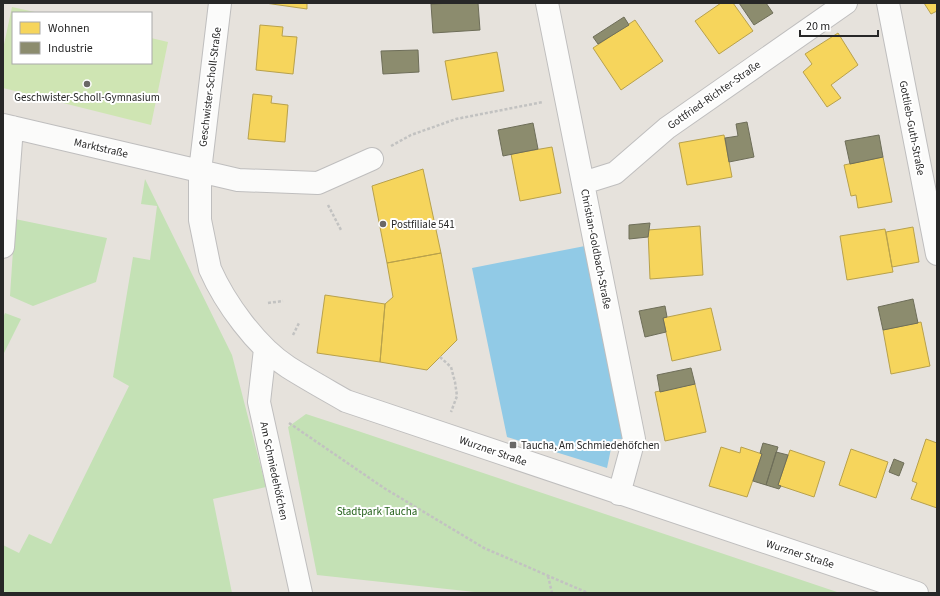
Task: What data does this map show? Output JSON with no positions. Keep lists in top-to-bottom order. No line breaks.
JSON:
{"streets":{"street":["Geschwister-Scholl-Straße","Gottfried-Richter-Straße","Gottlieb-Guth-Straße","Marktstraße","Christian-Goldbach-Straße","Wurzner Straße","Am Schmiedehöfchen"]},"crossings":[["Geschwister-Scholl-Straße","Marktstraße"],["Geschwister-Scholl-Straße","Wurzner Straße"],["Gottfried-Richter-Straße","Christian-Goldbach-Straße"],["Marktstraße","Wurzner Straße"],["Christian-Goldbach-Straße","Wurzner Straße"],["Wurzner Straße","Am Schmiedehöfchen"]],"parks":["Stadtpark Taucha"],"places":{"other":["Geschwister-Scholl-Gymnasium","Postfiliale 541"],"transit":["Taucha, Am Schmiedehöfchen"]},"legend":["Wohnen","Industrie"],"scale_bar":"20 m"}
